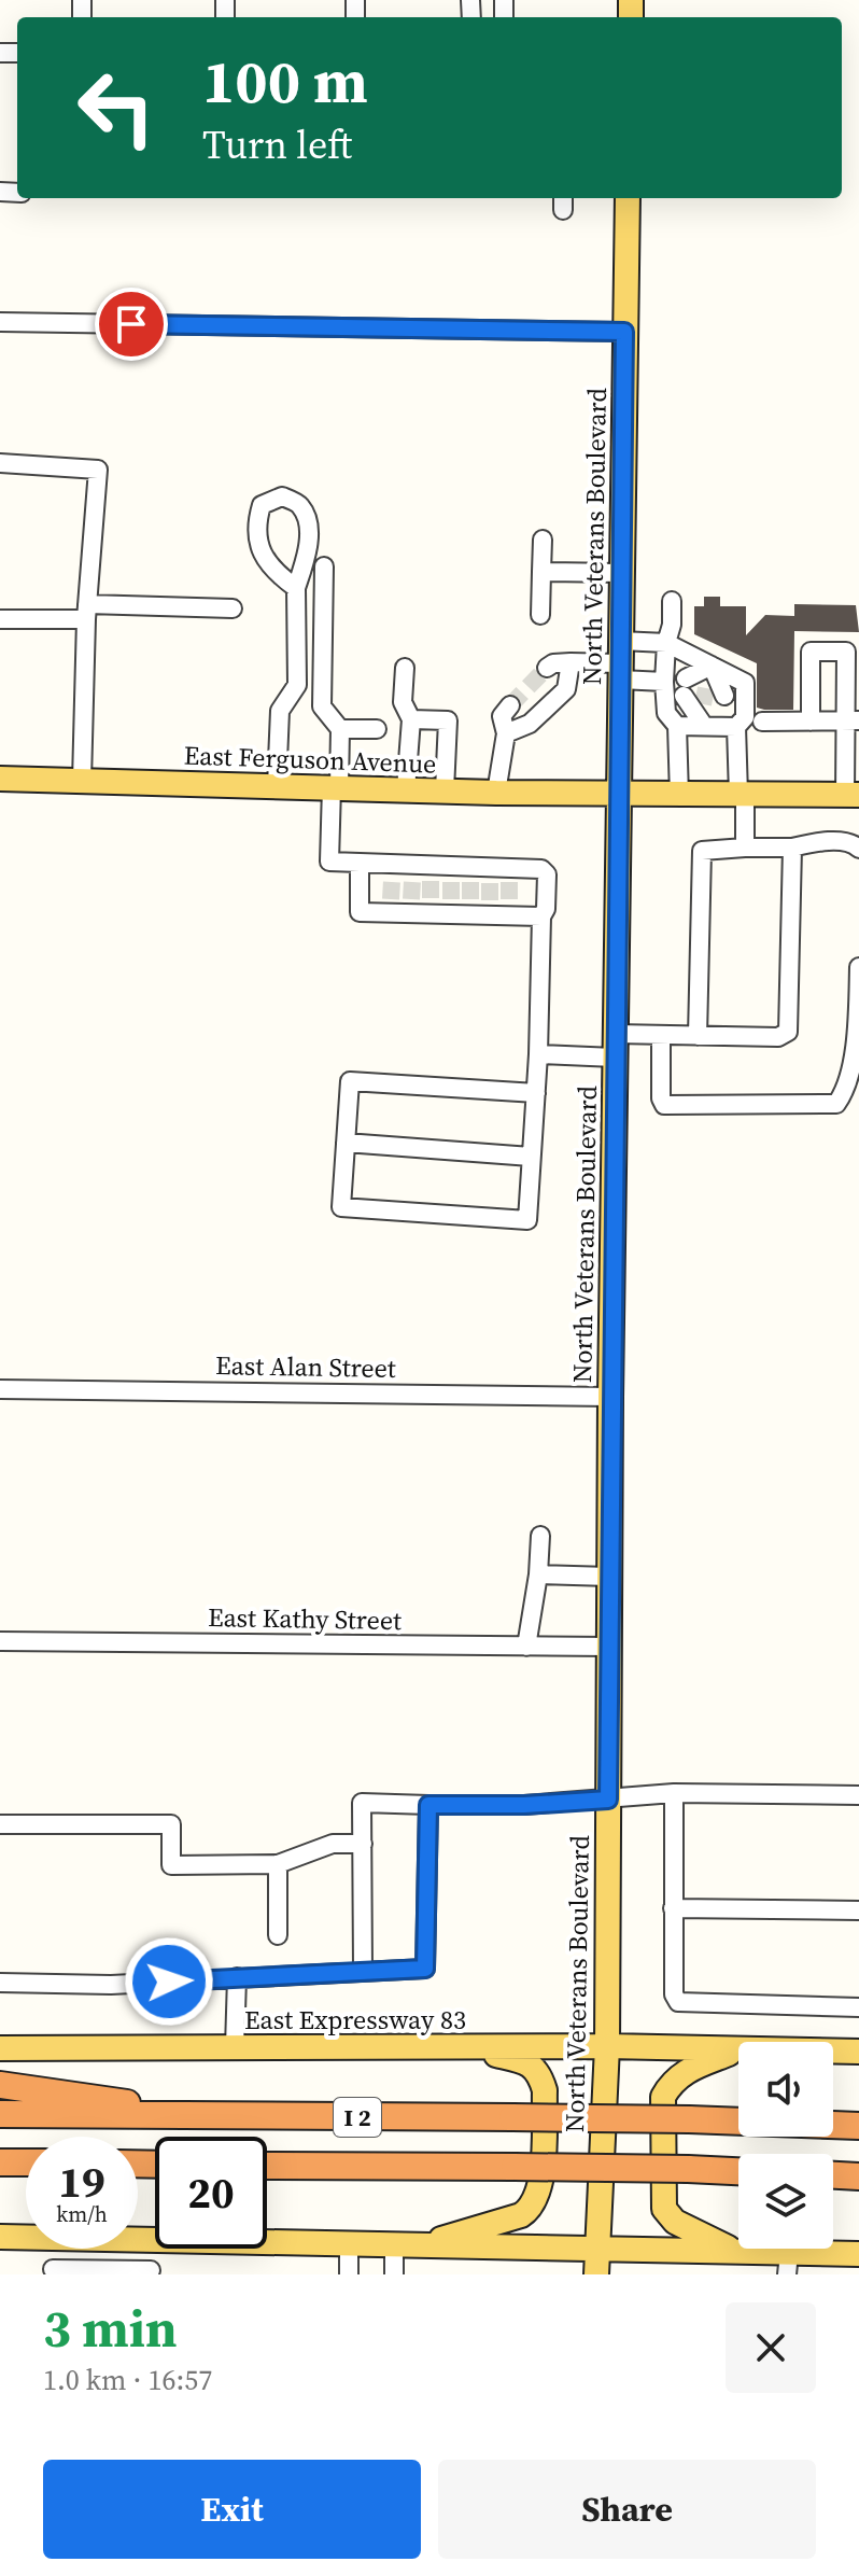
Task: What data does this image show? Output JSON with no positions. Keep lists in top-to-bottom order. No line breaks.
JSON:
{"streets":{"highway":["I 2"],"main road":["North Veterans Boulevard","East Ferguson Avenue","East Expressway 83"],"street":["East Alan Street","East Kathy Street"]},"crossings":[["North Veterans Boulevard","East Ferguson Avenue"],["North Veterans Boulevard","East Alan Street"],["North Veterans Boulevard","East Kathy Street"],["North Veterans Boulevard","East Expressway 83"]],"page":{"turn":["100 m","Turn left"],"speed":"19 km/h","limit":"20","heading":["3 min","1.0 km · 16:57"],"buttons":["Exit","Share"]}}
